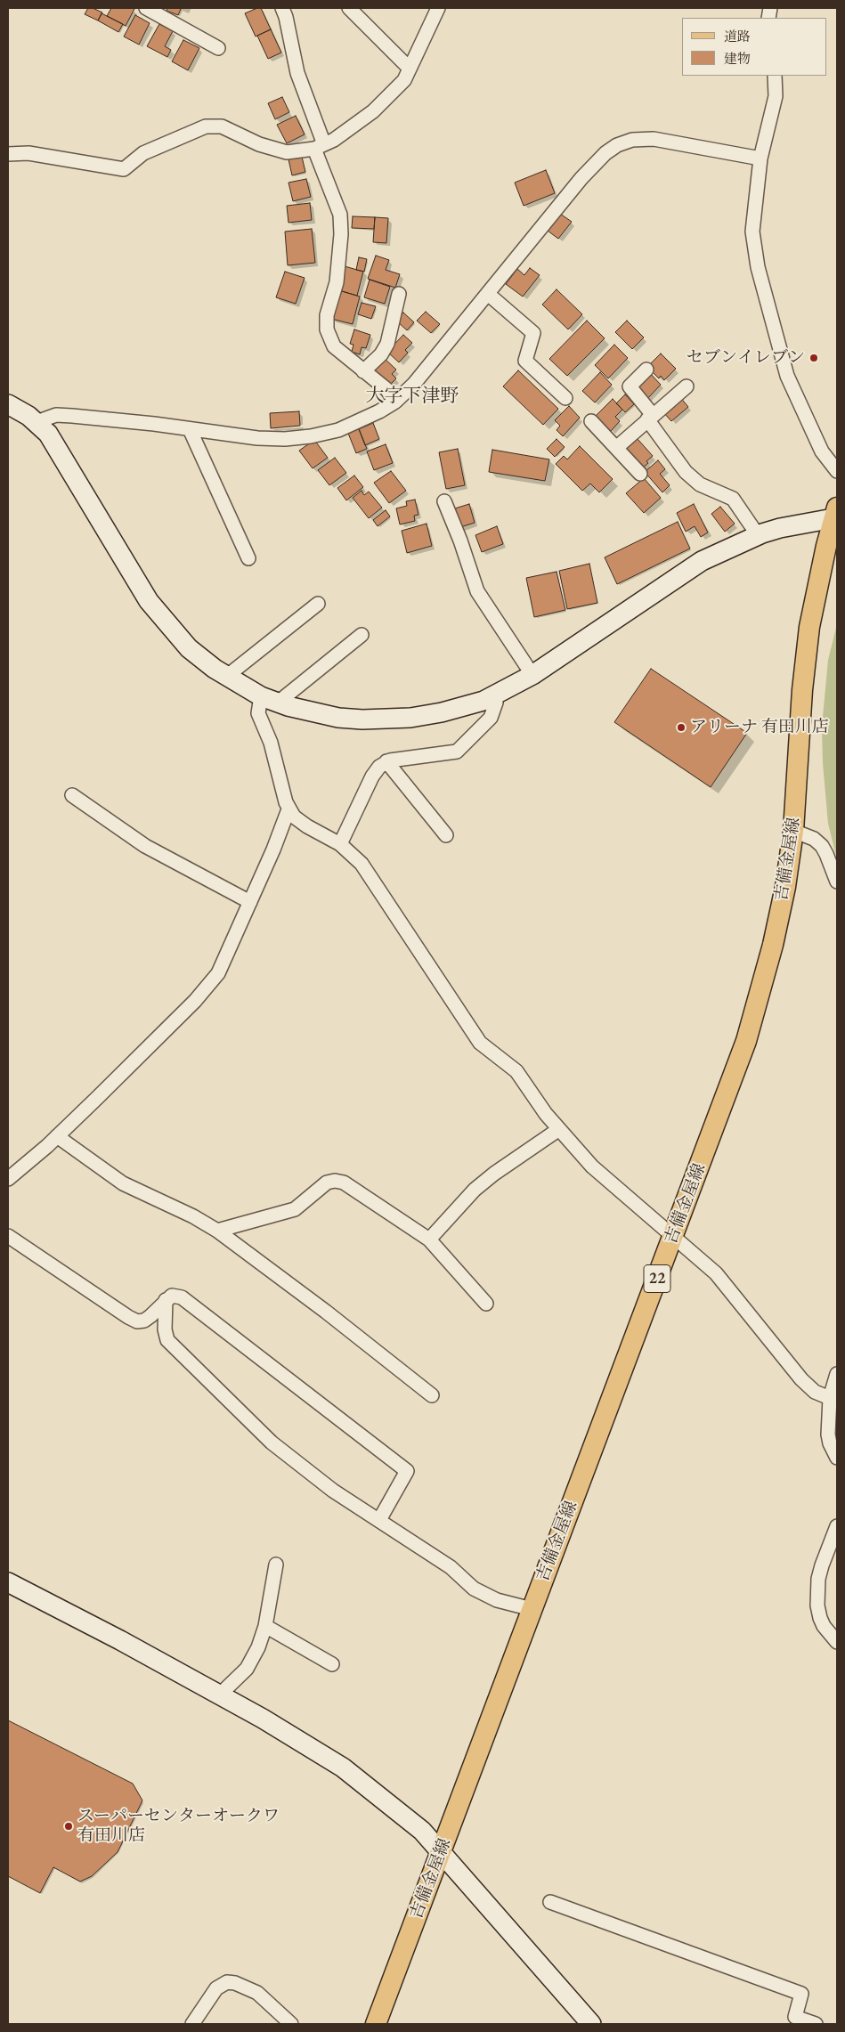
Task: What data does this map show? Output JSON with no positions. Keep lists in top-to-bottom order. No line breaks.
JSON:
{"streets":{"main road":["吉備金屋線","22"]},"districts":["大字下津野"],"places":["セブンイレブン","アリーナ 有田川店","スーパーセンターオークワ 有田川店"],"legend":["道路","建物"]}
